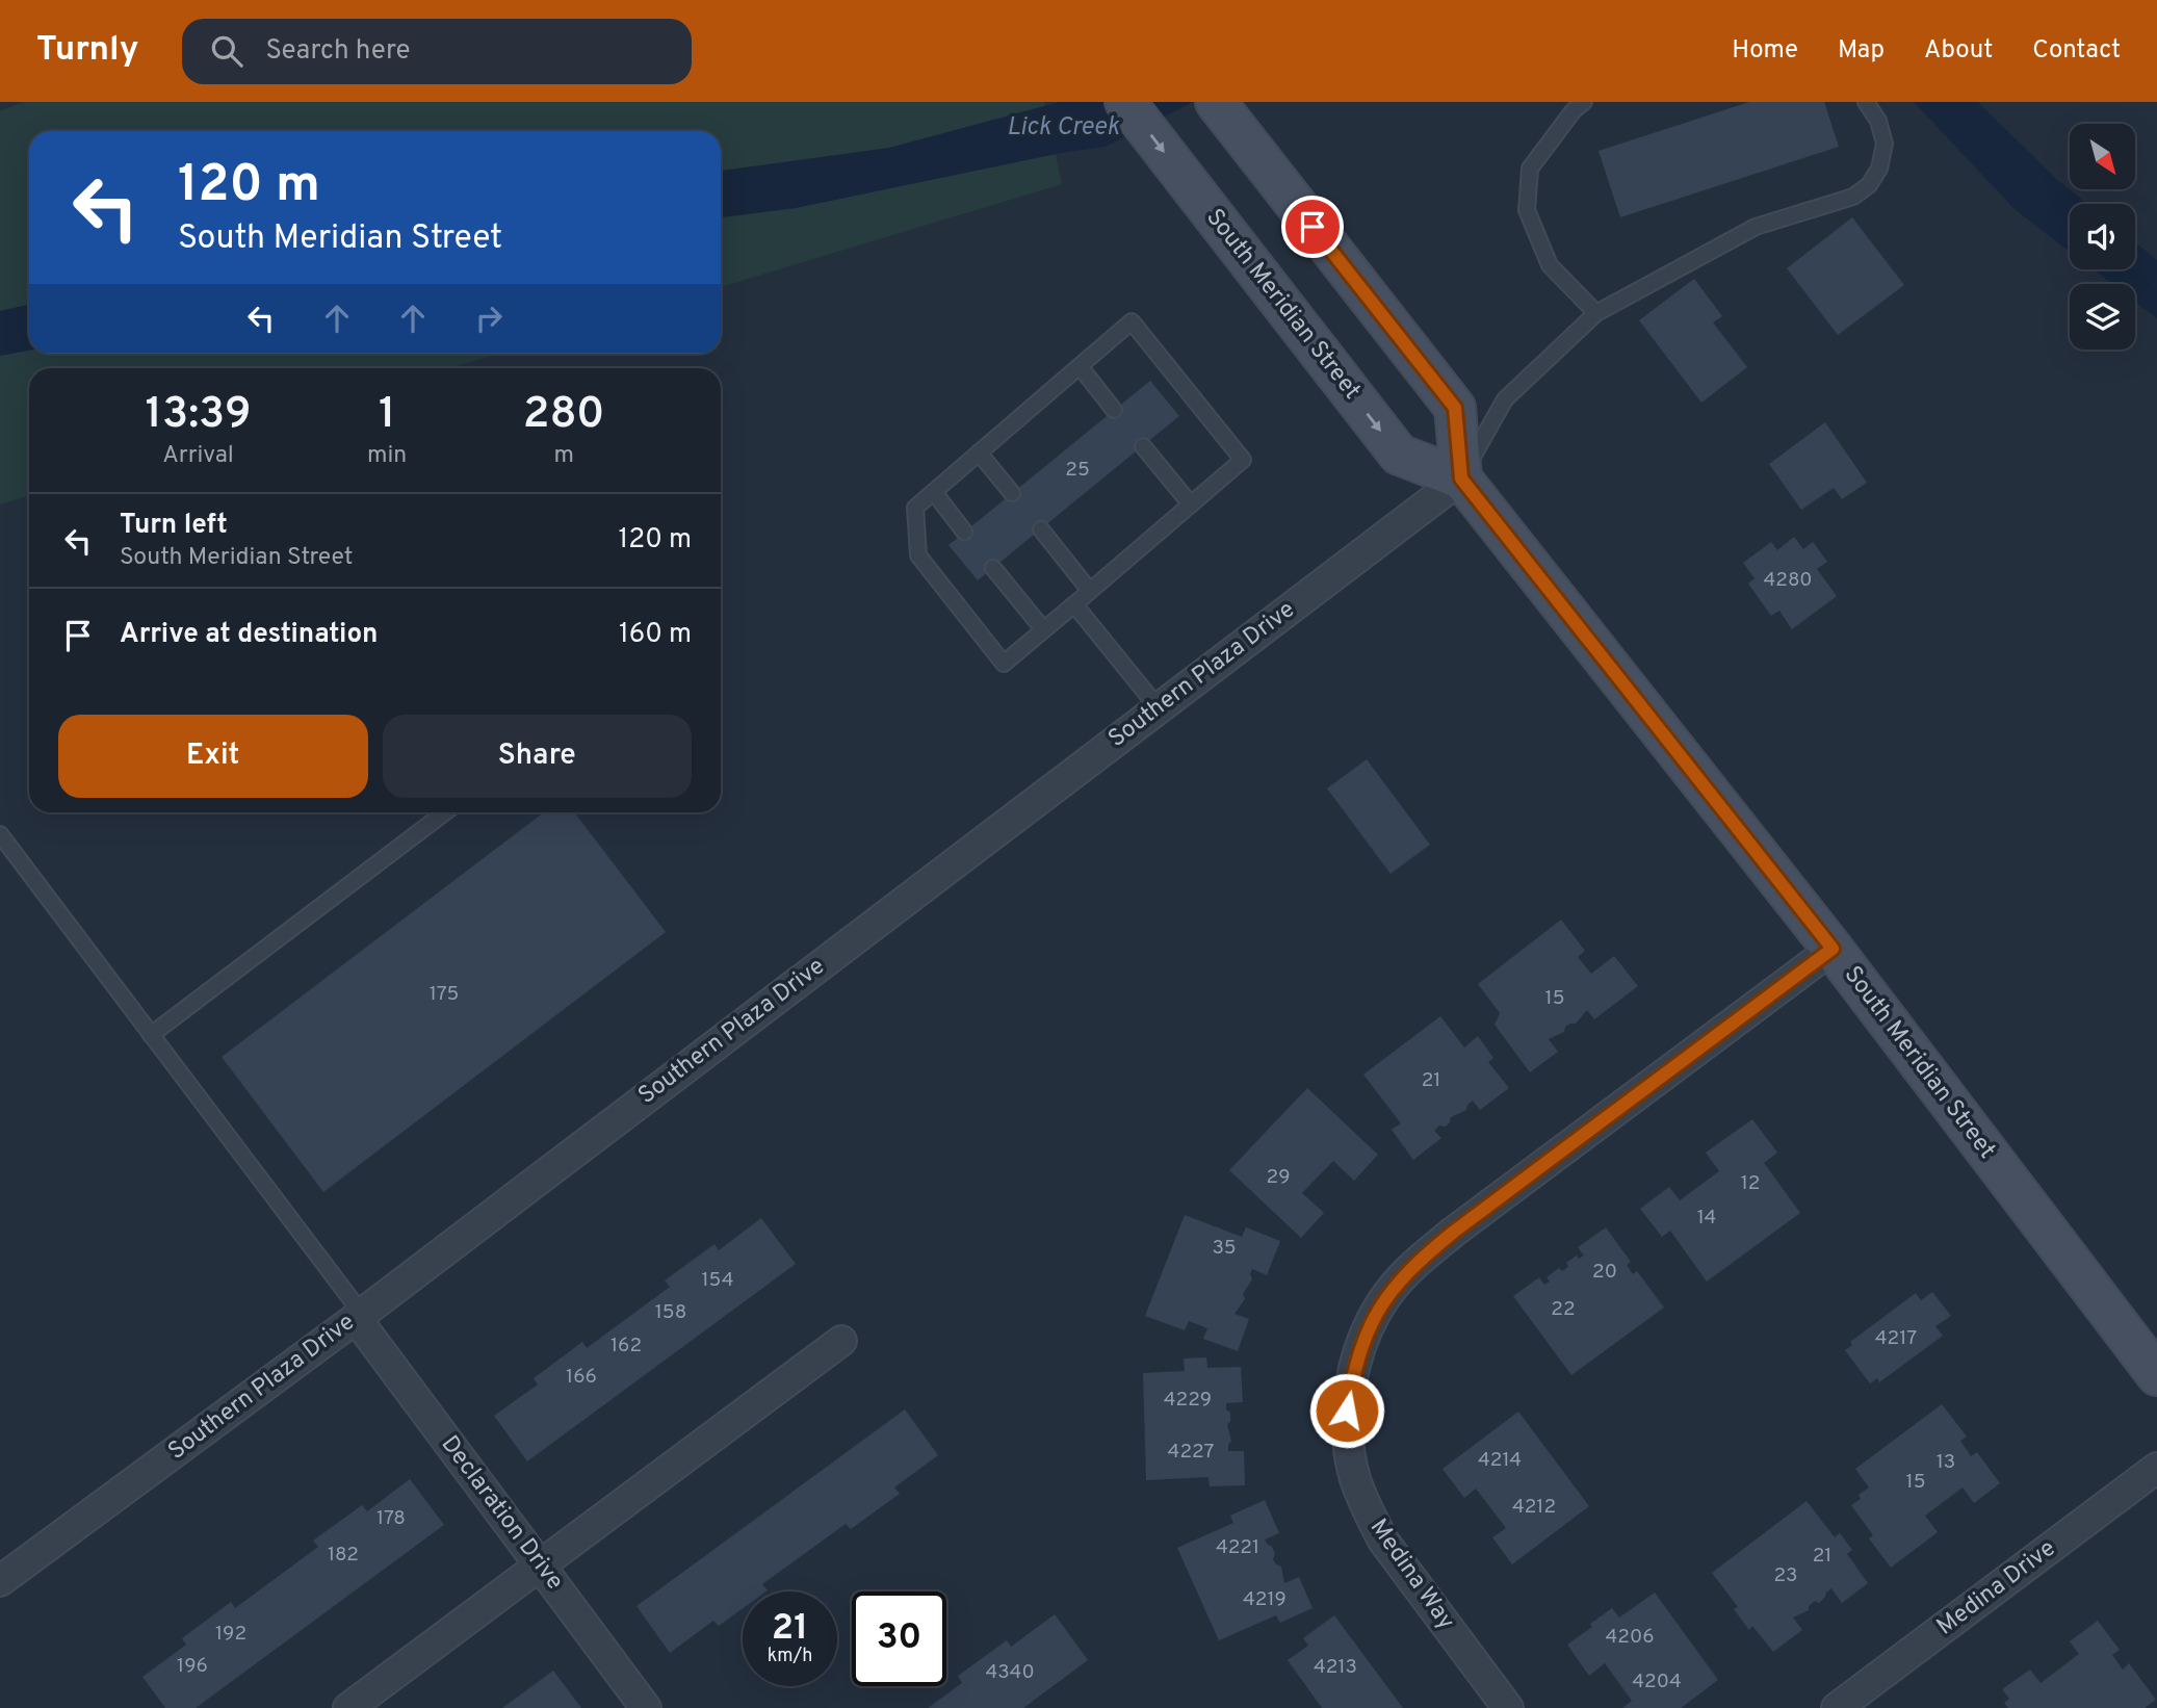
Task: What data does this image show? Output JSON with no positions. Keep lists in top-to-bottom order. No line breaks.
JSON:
{"streets":{"main road":["South Meridian Street"],"street":["Southern Plaza Drive","Declaration Drive","Medina Way","Medina Drive"]},"crossings":[["South Meridian Street","Southern Plaza Drive"],["South Meridian Street","Medina Way"],["Southern Plaza Drive","Declaration Drive"]],"water":["Lick Creek"],"house_numbers":["25","4280","175","15","21","29","12","14","35","20","154","22","158","4217","162","166","4229","4227","4214","13","15","4212","178","4221","182","21","23","4219","192","4206","196","4213","4340","4204"],"north":"bottom right","page":{"header":"Turnly","search":"Search here","nav":["Home","Map","About","Contact"],"turn":["120 m","South Meridian Street"],"eta":["13:39","Arrival","1","min","280","m"],"list":[{"name":"Turn left","note":"South Meridian Street","value":"120 m"},{"name":"Arrive at destination","value":"160 m"}],"buttons":["Exit","Share"],"speed":"21 km/h","limit":"30"}}
